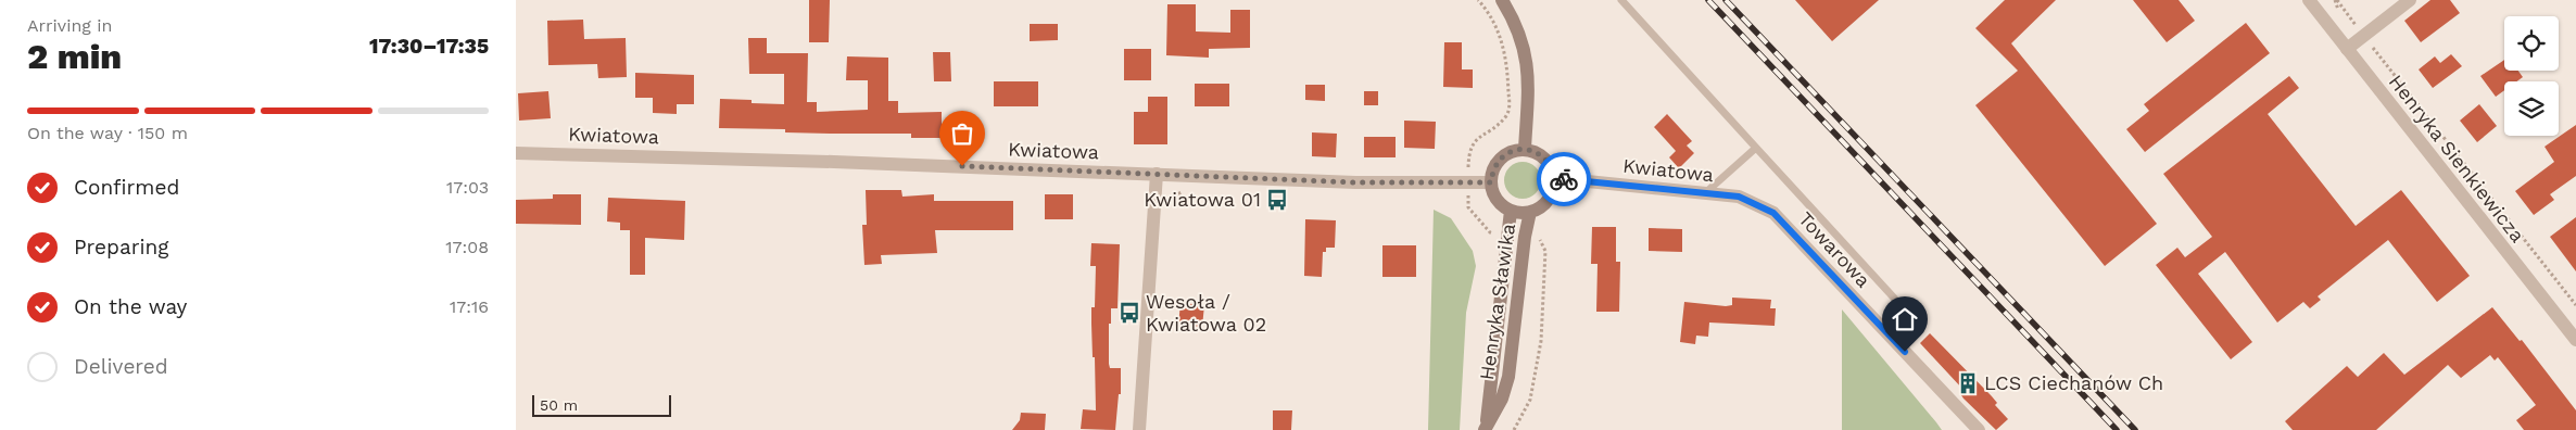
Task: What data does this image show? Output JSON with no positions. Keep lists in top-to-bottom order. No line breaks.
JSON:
{"streets":{"main road":["Henryka Sławika"],"street":["Kwiatowa","Henryka Sienkiewicza","Towarowa"]},"crossings":[["Kwiatowa","Towarowa"],["Kwiatowa","Henryka Sławika"]],"places":{"bus stop":["Kwiatowa 01","Wesoła / Kwiatowa 02"],"building":["LCS Ciechanów Ch"]},"scale_bar":"50 m","page":{"heading":["2 min","Arriving in","17:30–17:35"],"bar":"On the way · 150 m","list":[["Confirmed","17:03"],["Preparing","17:08"],["On the way","17:16"],"Delivered"],"scale":"50 m"}}
